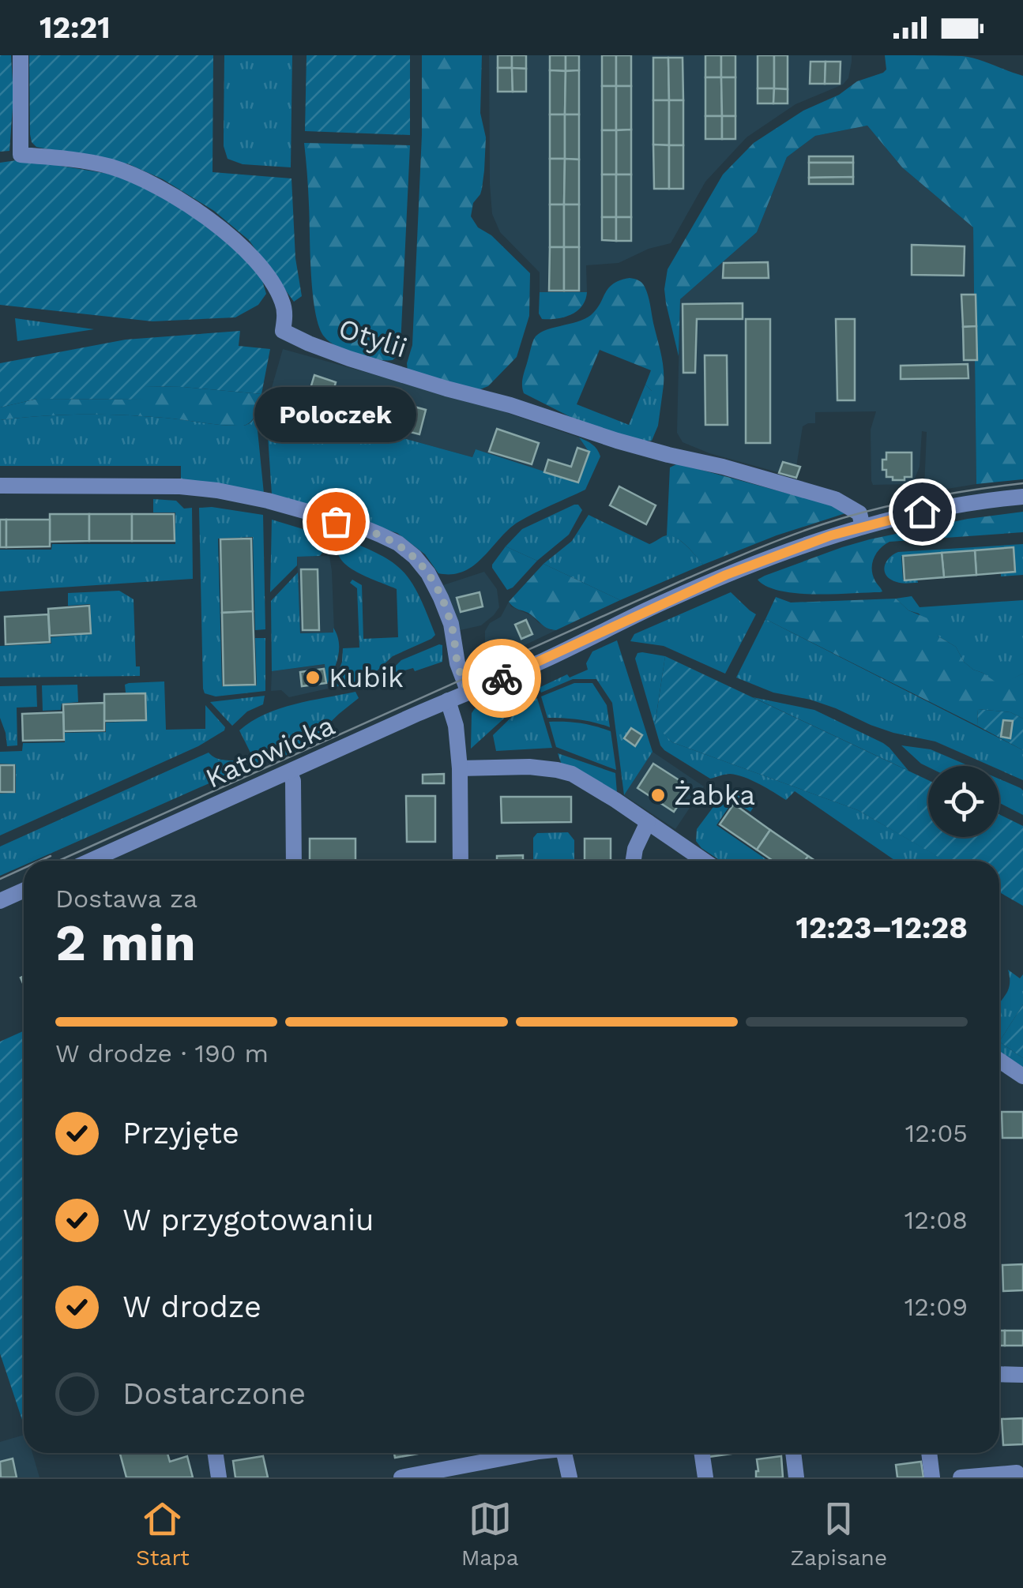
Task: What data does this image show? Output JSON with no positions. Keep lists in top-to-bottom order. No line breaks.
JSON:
{"streets":{"street":["Otylii","Katowicka"]},"crossings":[["Otylii","Katowicka"]],"places":["Poloczek","Kubik","Żabka"],"page":{"status":"12:21","bubble":"Poloczek","heading":["2 min","Dostawa za","12:23–12:28"],"bar":"W drodze · 190 m","list":[["Przyjęte","12:05"],["W przygotowaniu","12:08"],["W drodze","12:09"],"Dostarczone"],"tabs":["Start","Mapa","Zapisane"]}}
